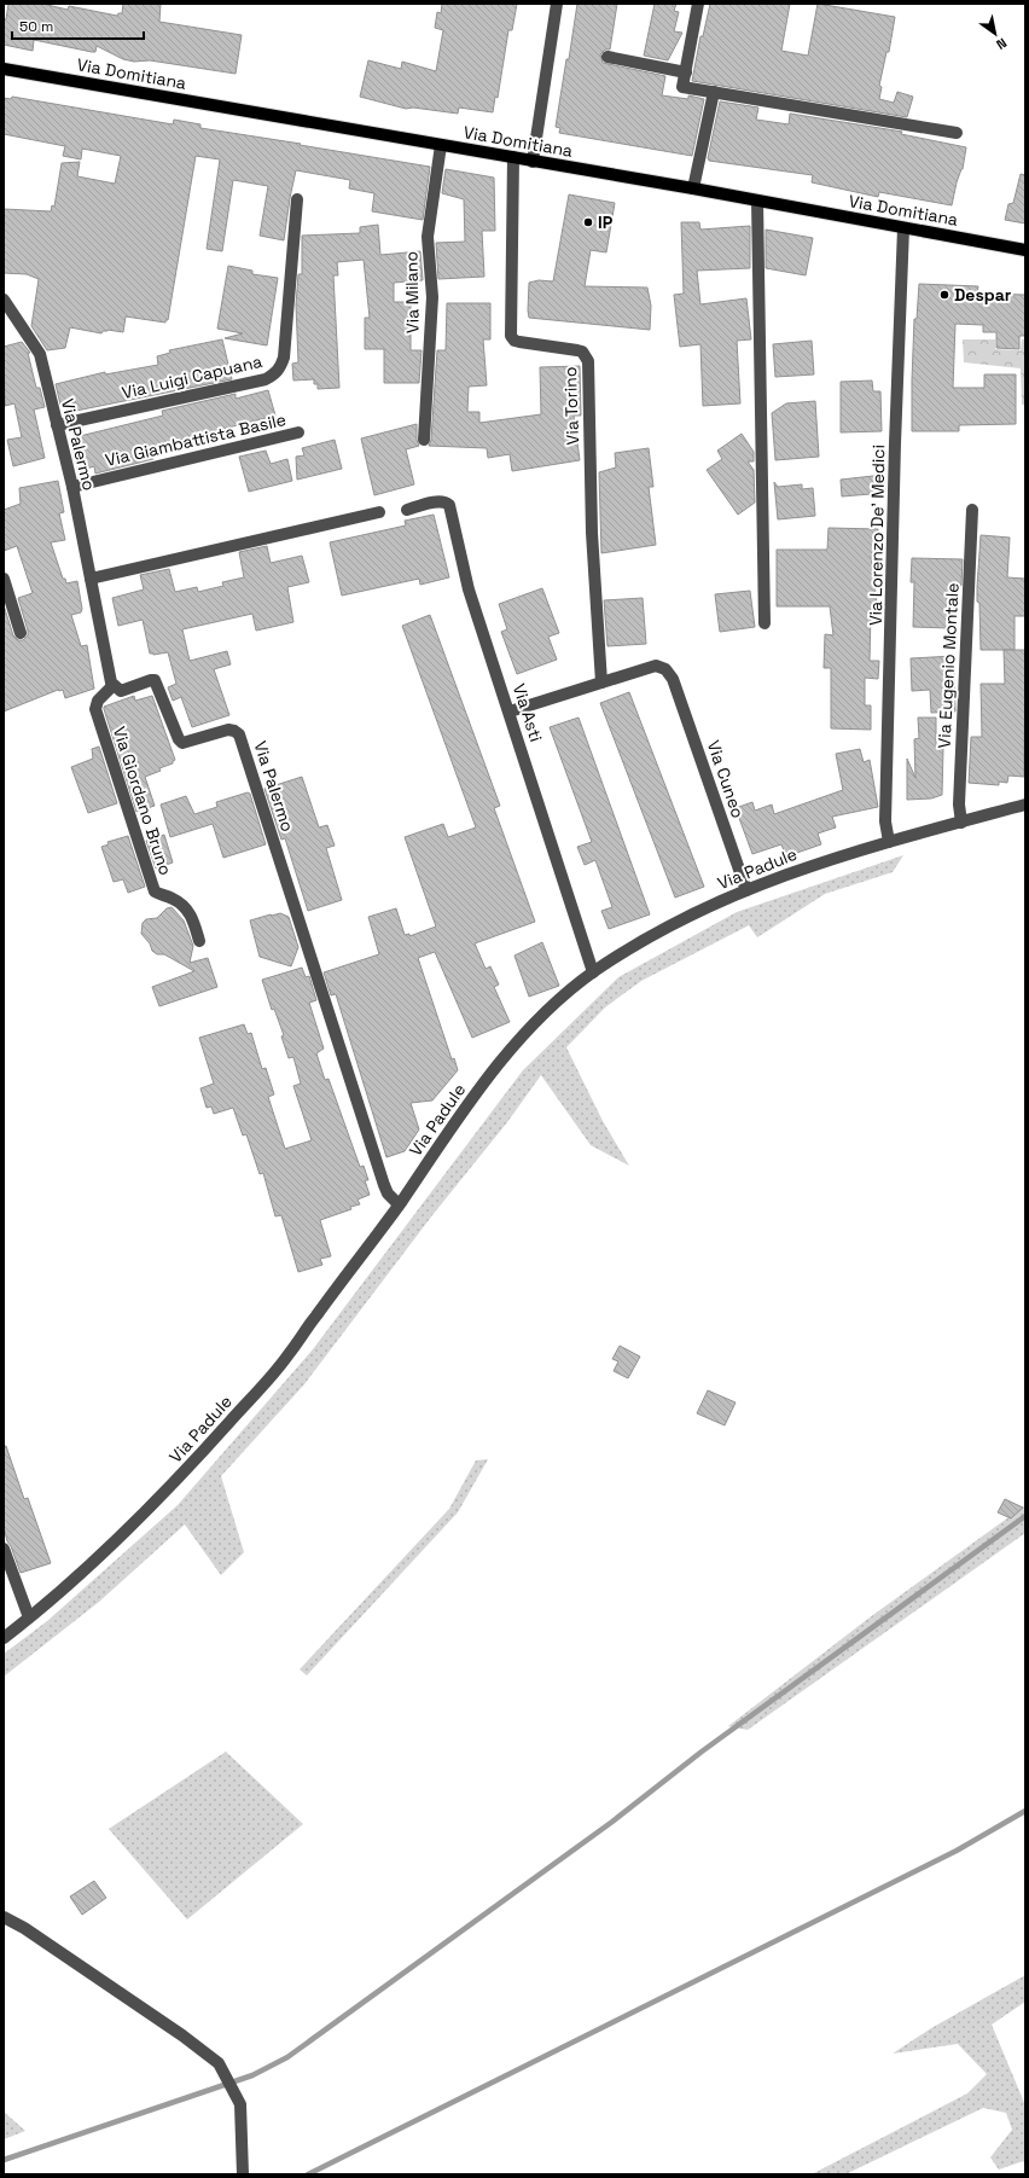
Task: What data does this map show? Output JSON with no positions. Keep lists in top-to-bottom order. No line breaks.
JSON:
{"streets":{"main road":["Via Domitiana"],"street":["Via Milano","Via Luigi Capuana","Via Torino","Via Giambattista Basile","Via Palermo","Via Lorenzo De' Medici","Via Eugenio Montale","Via Asti","Via Cuneo","Via Giordano Bruno","Via Padule"]},"crossings":[["Via Domitiana","Via Milano"],["Via Domitiana","Via Torino"],["Via Domitiana","Via Lorenzo De' Medici"],["Via Luigi Capuana","Via Palermo"],["Via Torino","Via Cuneo"],["Via Giambattista Basile","Via Palermo"],["Via Palermo","Via Giordano Bruno"],["Via Palermo","Via Padule"],["Via Lorenzo De' Medici","Via Padule"],["Via Eugenio Montale","Via Padule"],["Via Asti","Via Padule"],["Via Cuneo","Via Padule"]],"places":["IP","Despar"],"scale_bar":"50 m","north":"bottom right"}
